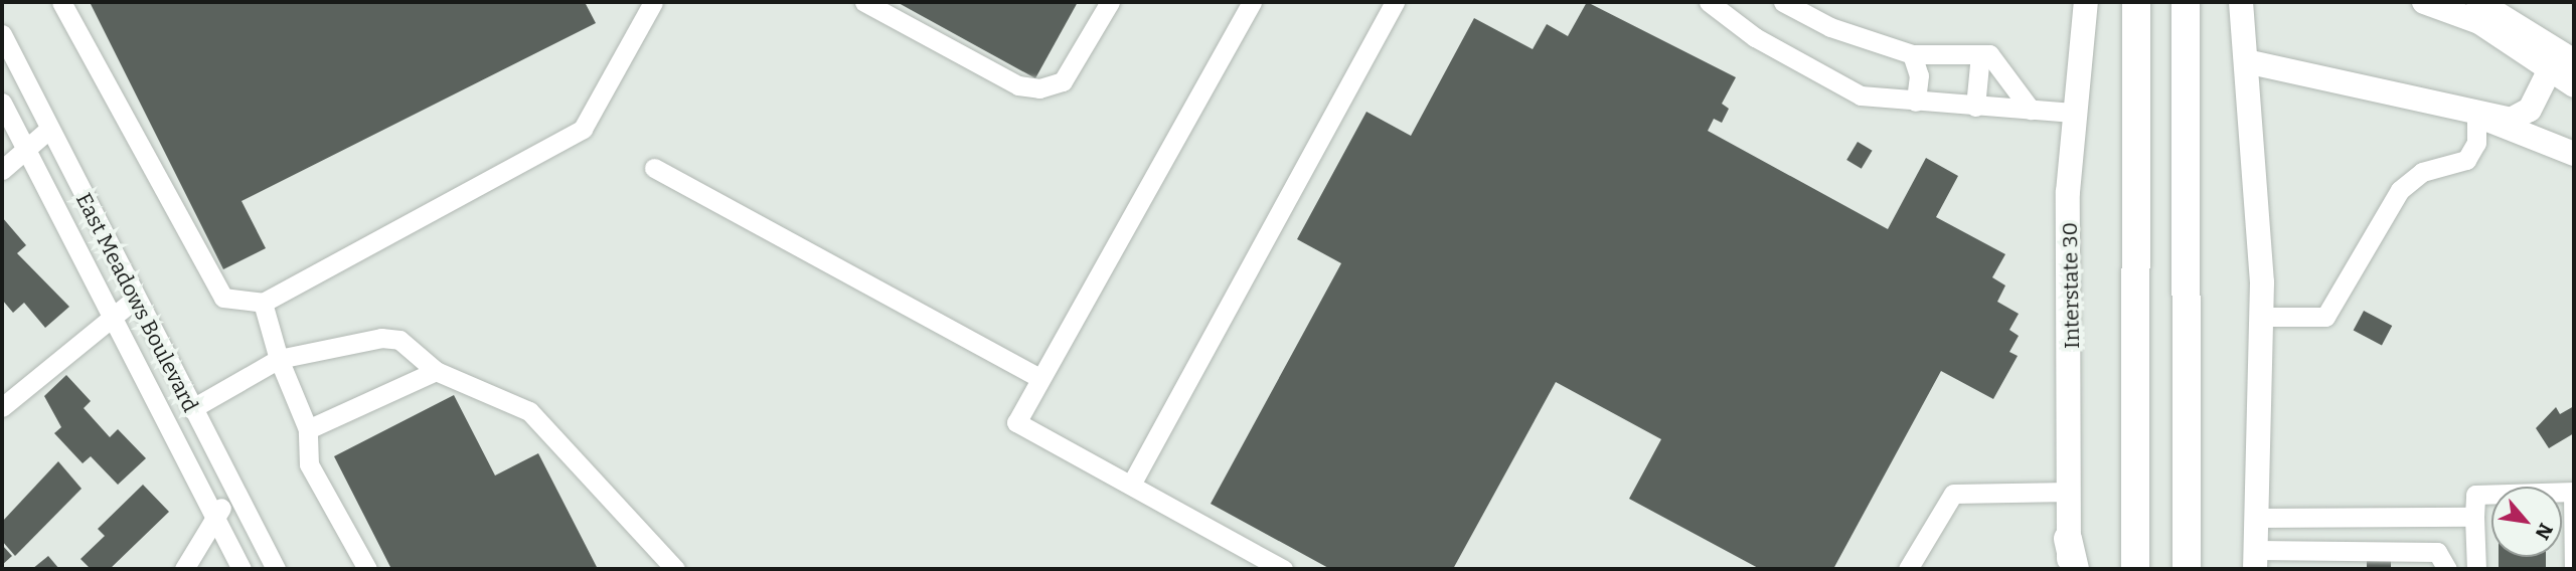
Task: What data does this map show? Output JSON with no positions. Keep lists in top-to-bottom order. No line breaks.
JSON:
{"streets":{"main road":["Interstate 30"],"street":["East Meadows Boulevard"]},"north":"bottom right"}
